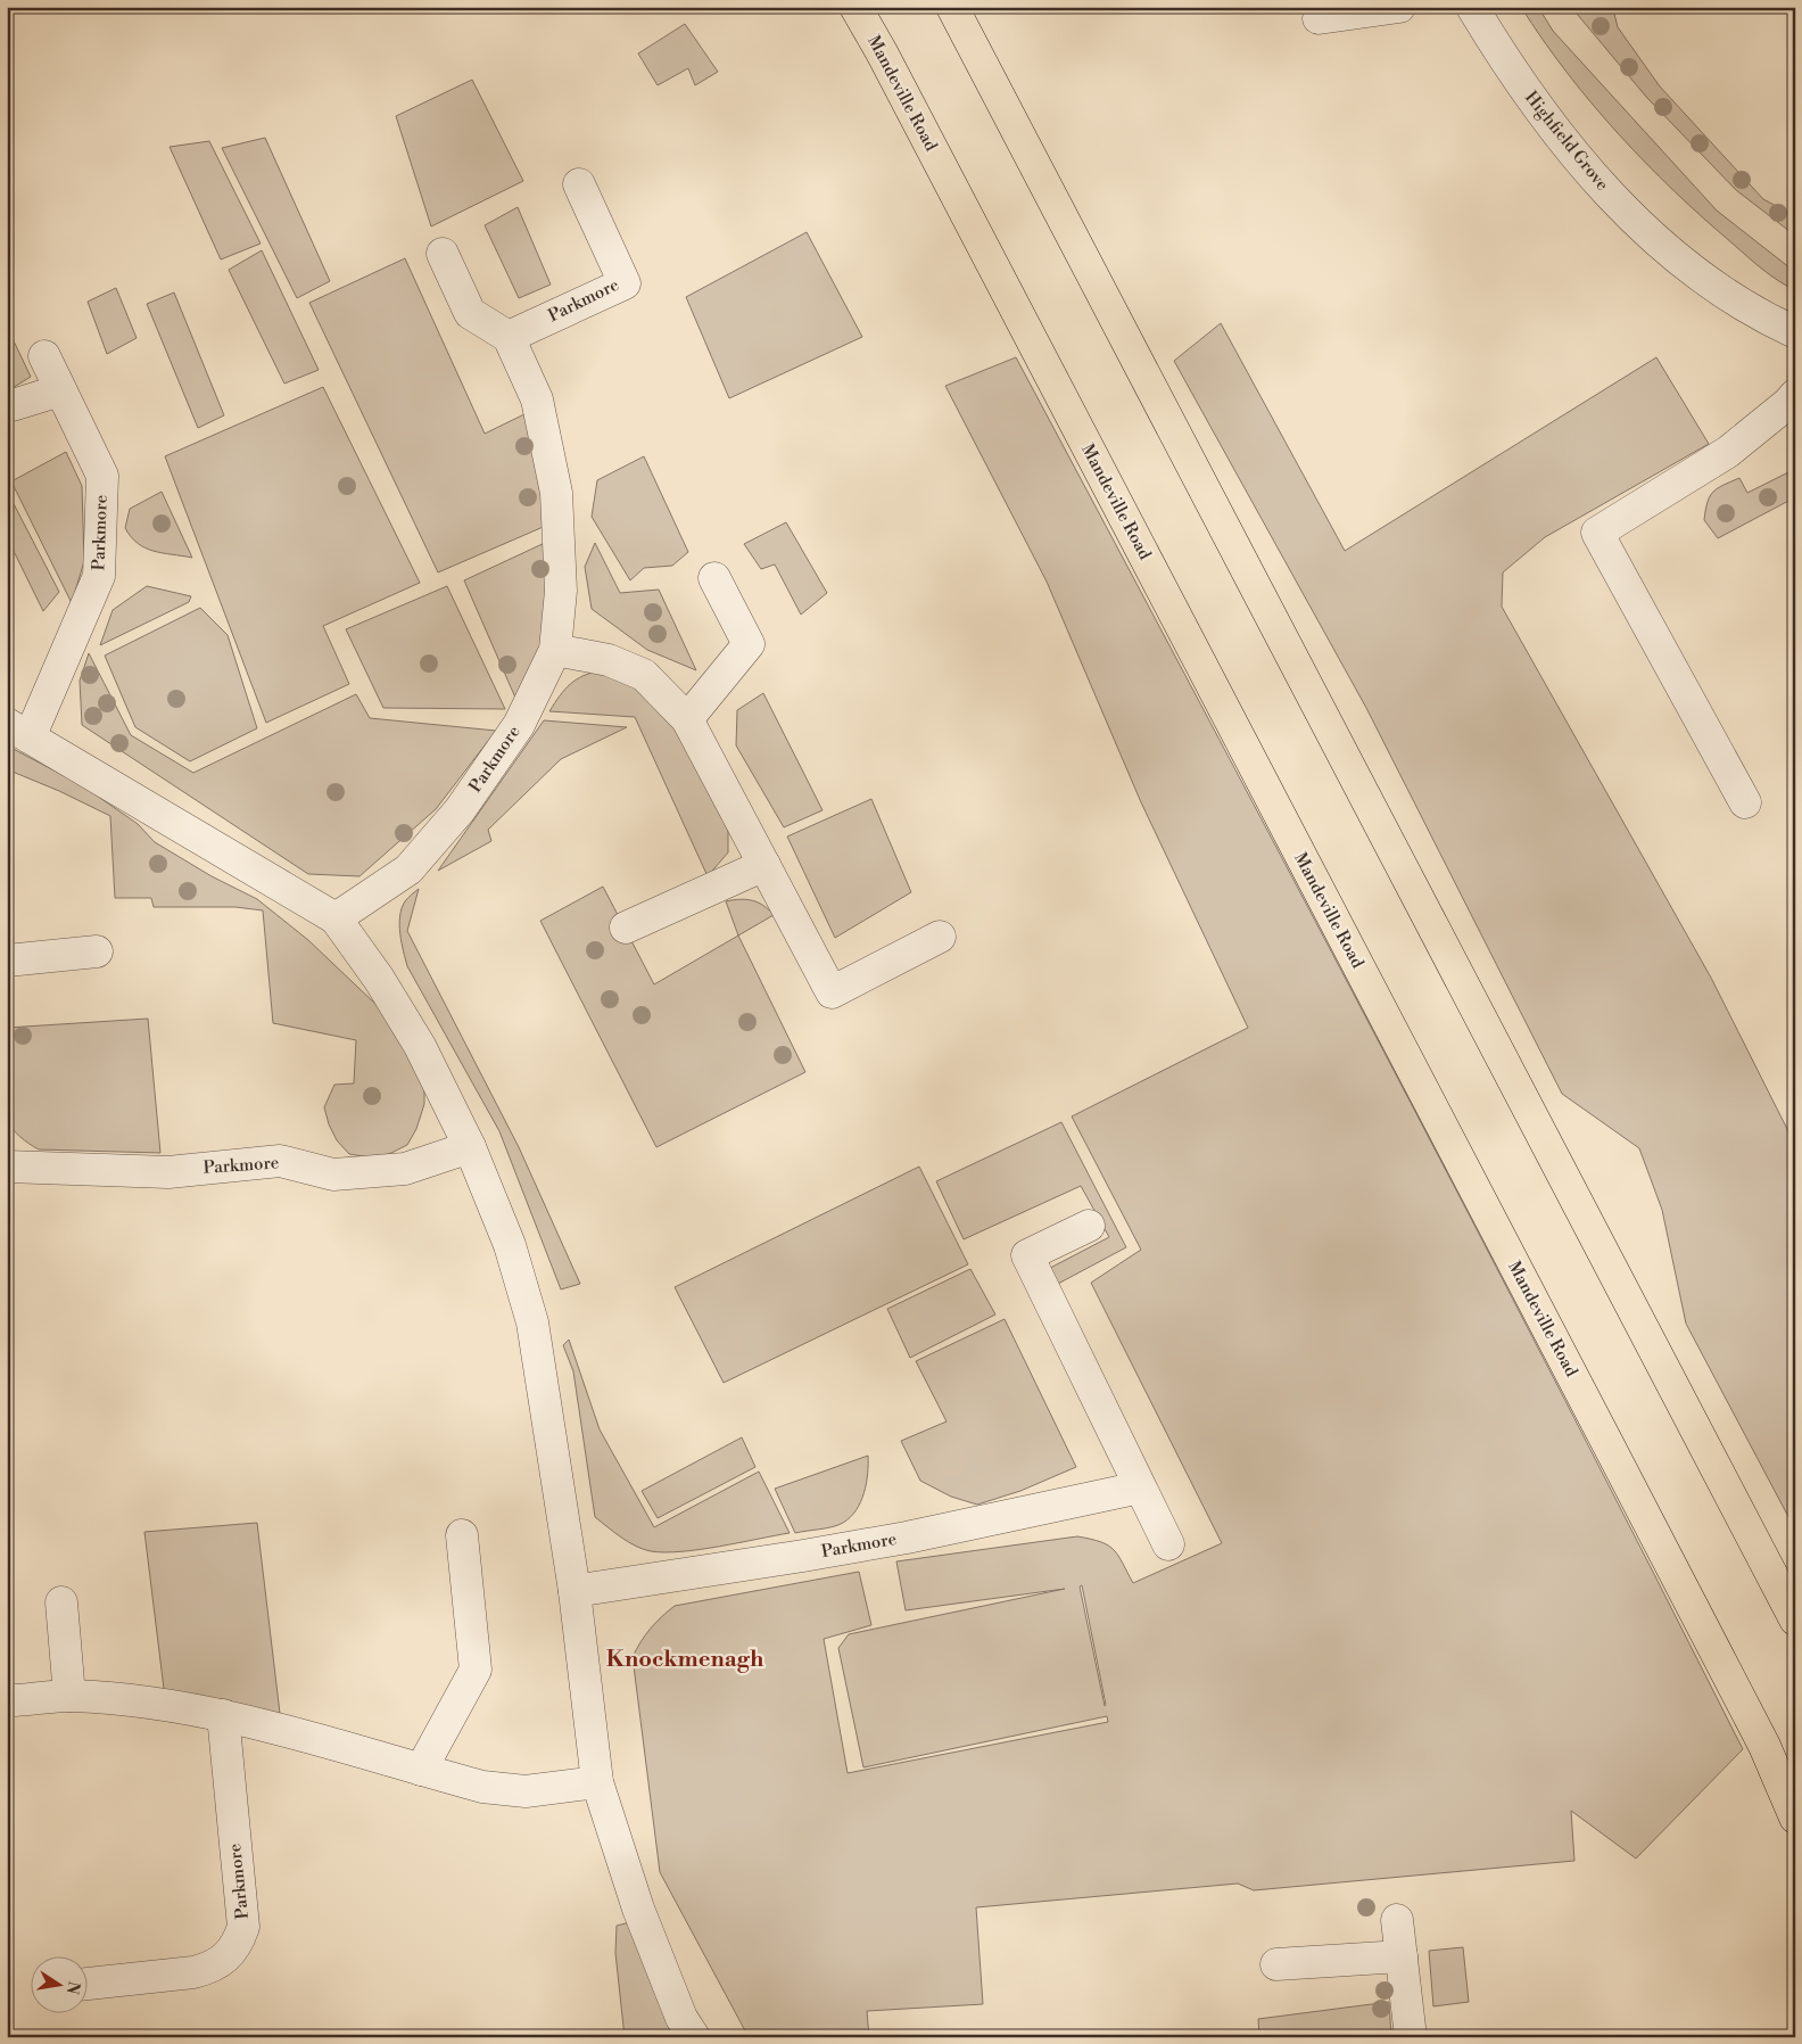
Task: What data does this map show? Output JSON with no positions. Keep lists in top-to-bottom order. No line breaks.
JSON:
{"streets":{"main road":["Mandeville Road"],"street":["Highfield Grove","Parkmore"]},"districts":["Knockmenagh"],"north":"right"}
